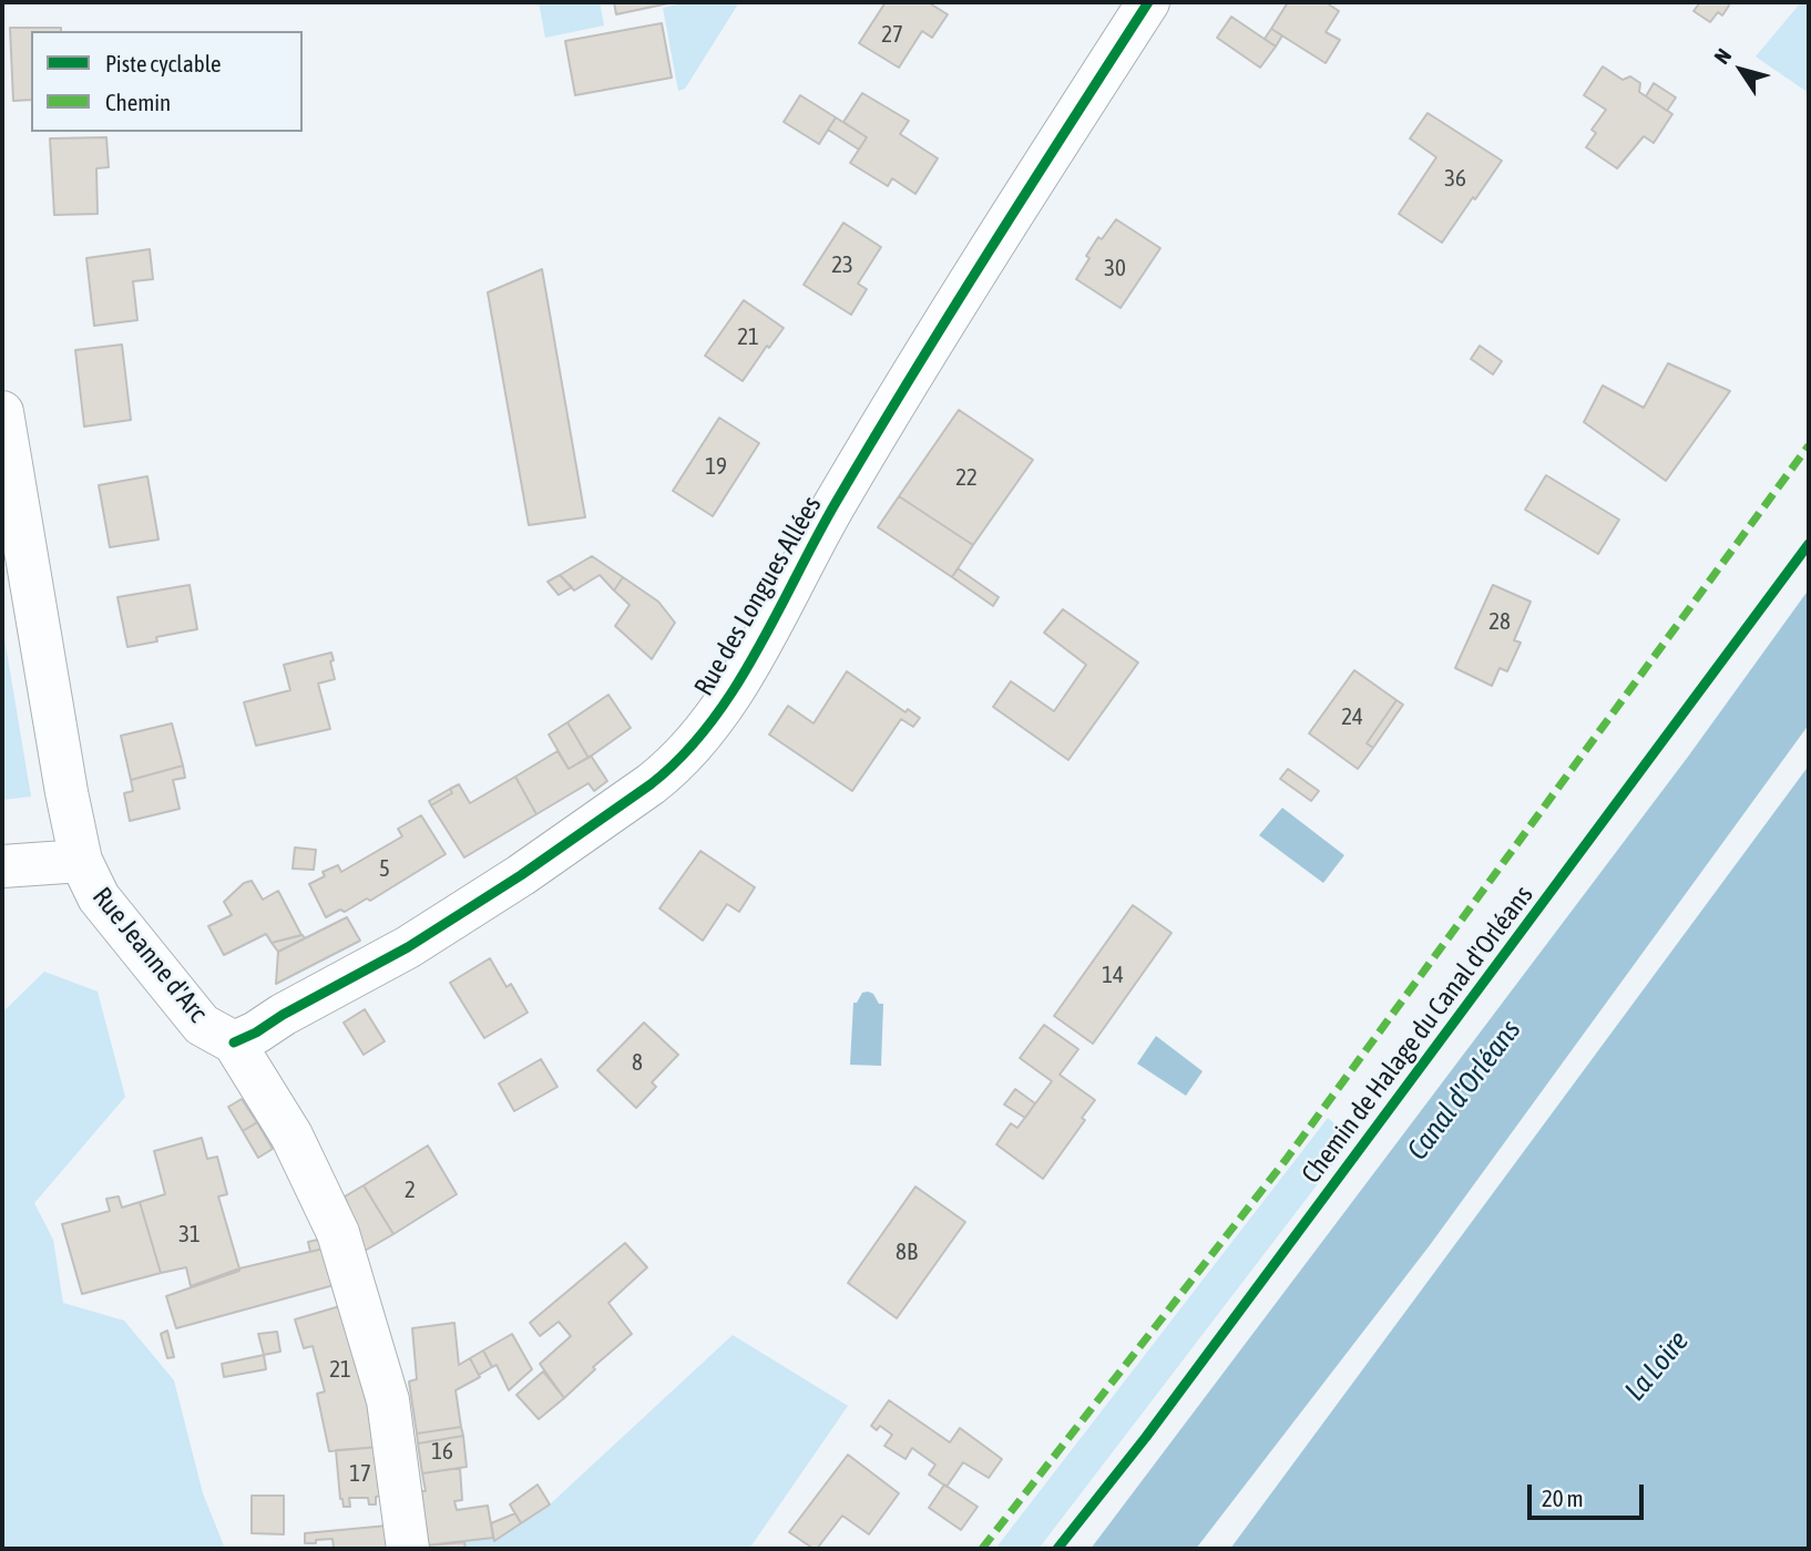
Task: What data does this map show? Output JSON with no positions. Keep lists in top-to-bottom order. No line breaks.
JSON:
{"streets":{"street":["Rue des Longues Allées","Rue Jeanne d'Arc"],"cycle path":["Chemin de Halage du Canal d'Orléans"]},"crossings":[["Rue des Longues Allées","Rue Jeanne d'Arc"]],"water":["Canal d'Orléans","La Loire"],"house_numbers":["27","36","23","30","21","19","22","28","24","5","14","8","2","31","8B","21","16","17"],"legend":["Piste cyclable","Chemin"],"scale_bar":"20 m","north":"top left"}
